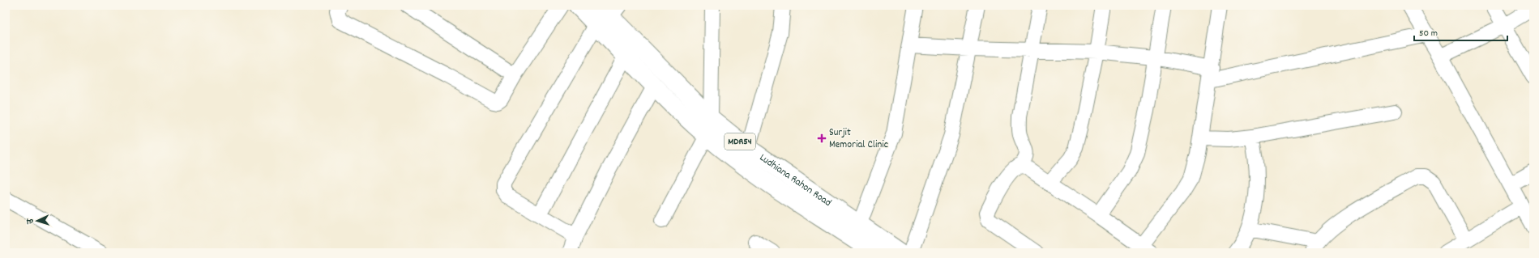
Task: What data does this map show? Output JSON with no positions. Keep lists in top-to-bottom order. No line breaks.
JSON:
{"streets":{"main road":["MDR54","Ludhiana Rahon Road"]},"places":{"health":["Surjit Memorial Clinic"]},"scale_bar":"50 m","north":"left"}
